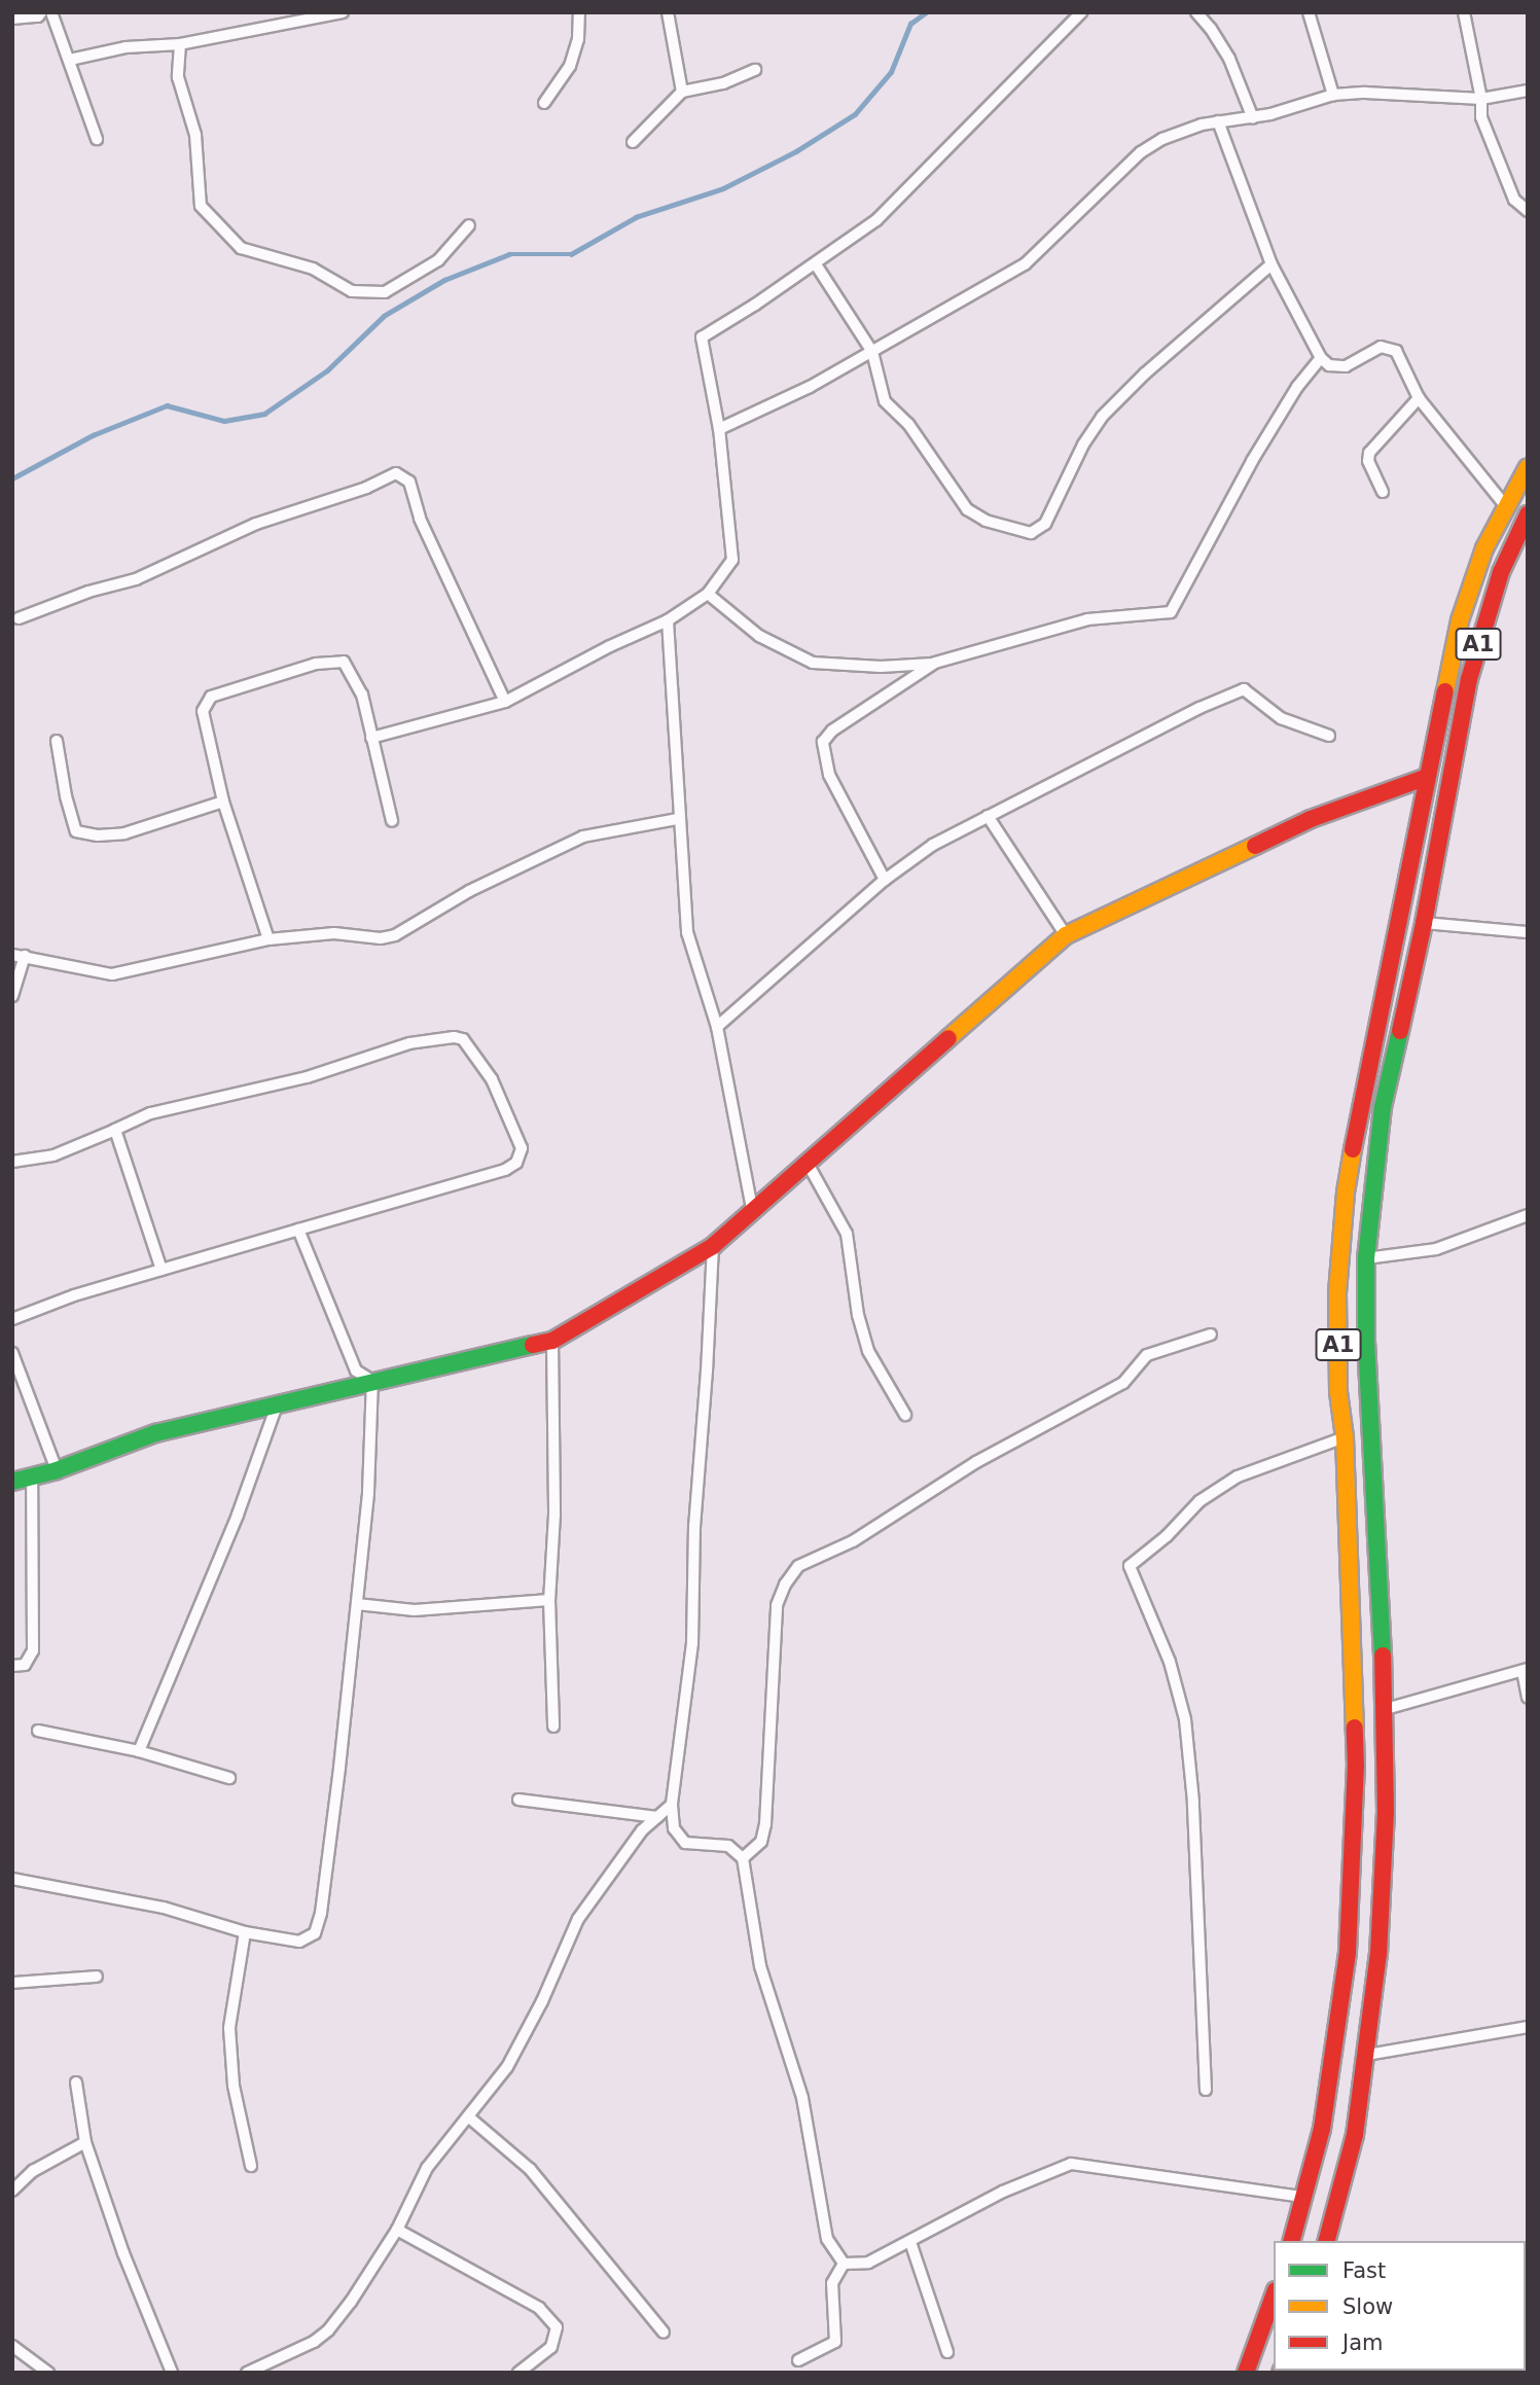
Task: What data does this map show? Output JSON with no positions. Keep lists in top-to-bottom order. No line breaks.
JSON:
{"streets":{"main road":["A1"]},"legend":["Fast","Slow","Jam"]}
